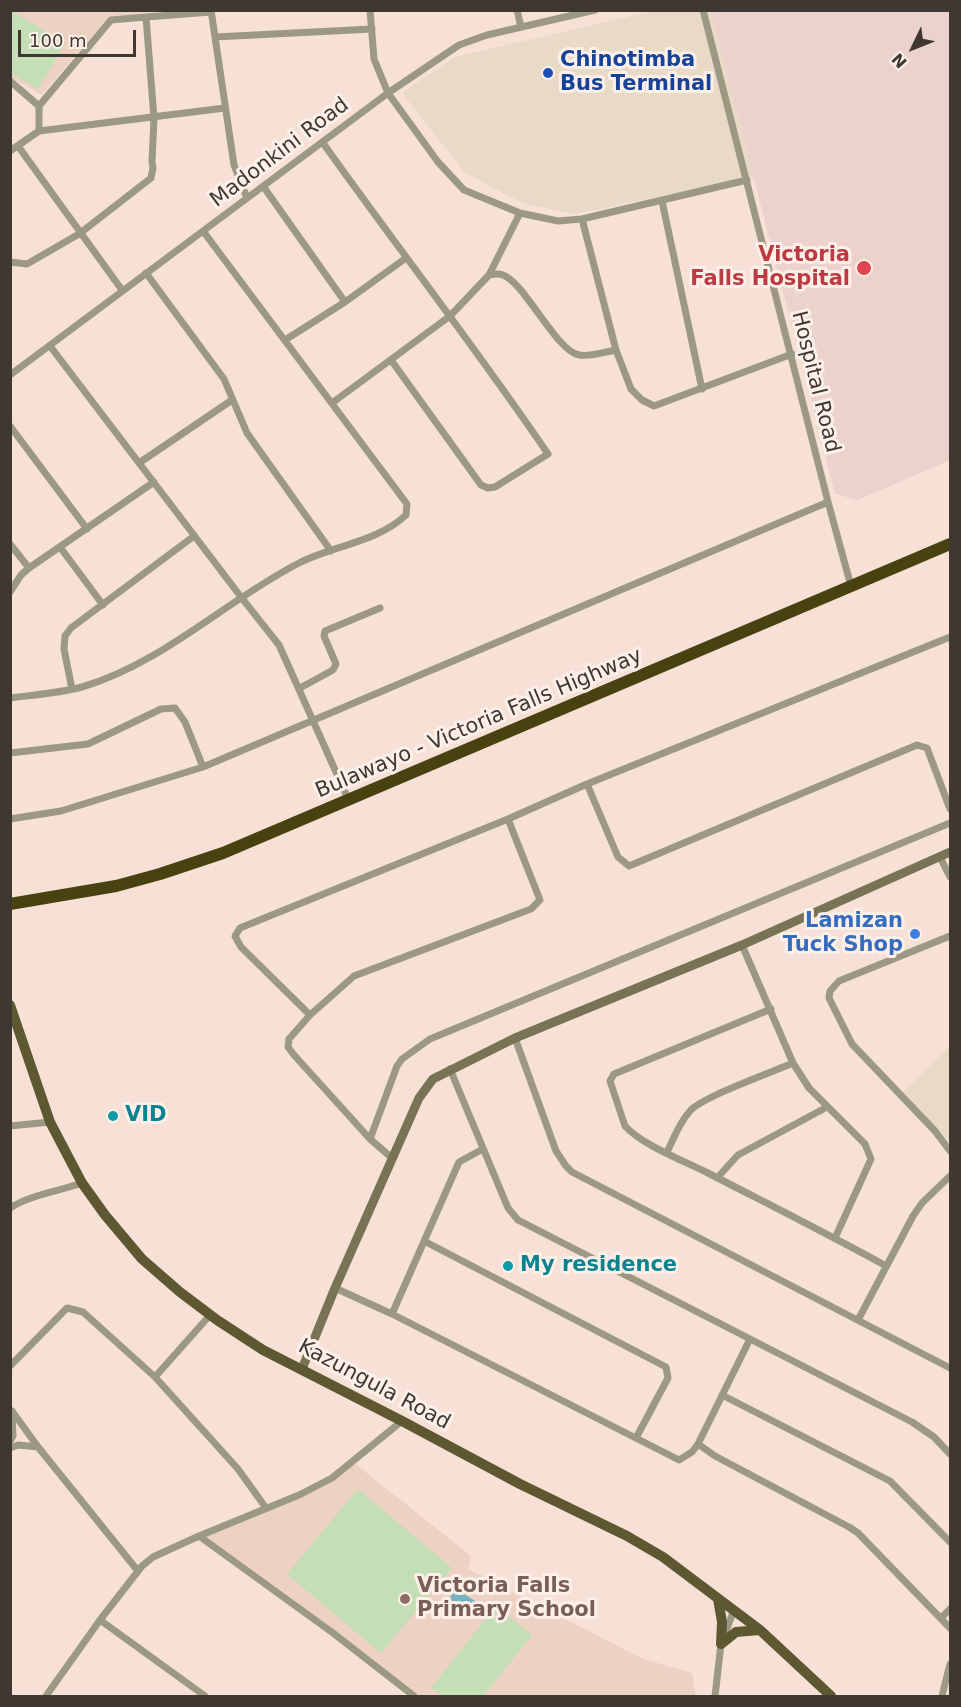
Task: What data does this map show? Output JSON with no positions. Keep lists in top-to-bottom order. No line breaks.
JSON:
{"streets":{"highway":["Bulawayo - Victoria Falls Highway"],"main road":["Kazungula Road"],"street":["Madonkini Road","Hospital Road"]},"crossings":[["Hospital Road","Bulawayo - Victoria Falls Highway"]],"places":["Chinotimba Bus Terminal","Victoria Falls Hospital","Lamizan Tuck Shop","VID","My residence","Victoria Falls Primary School"],"scale_bar":"100 m","north":"bottom left"}
